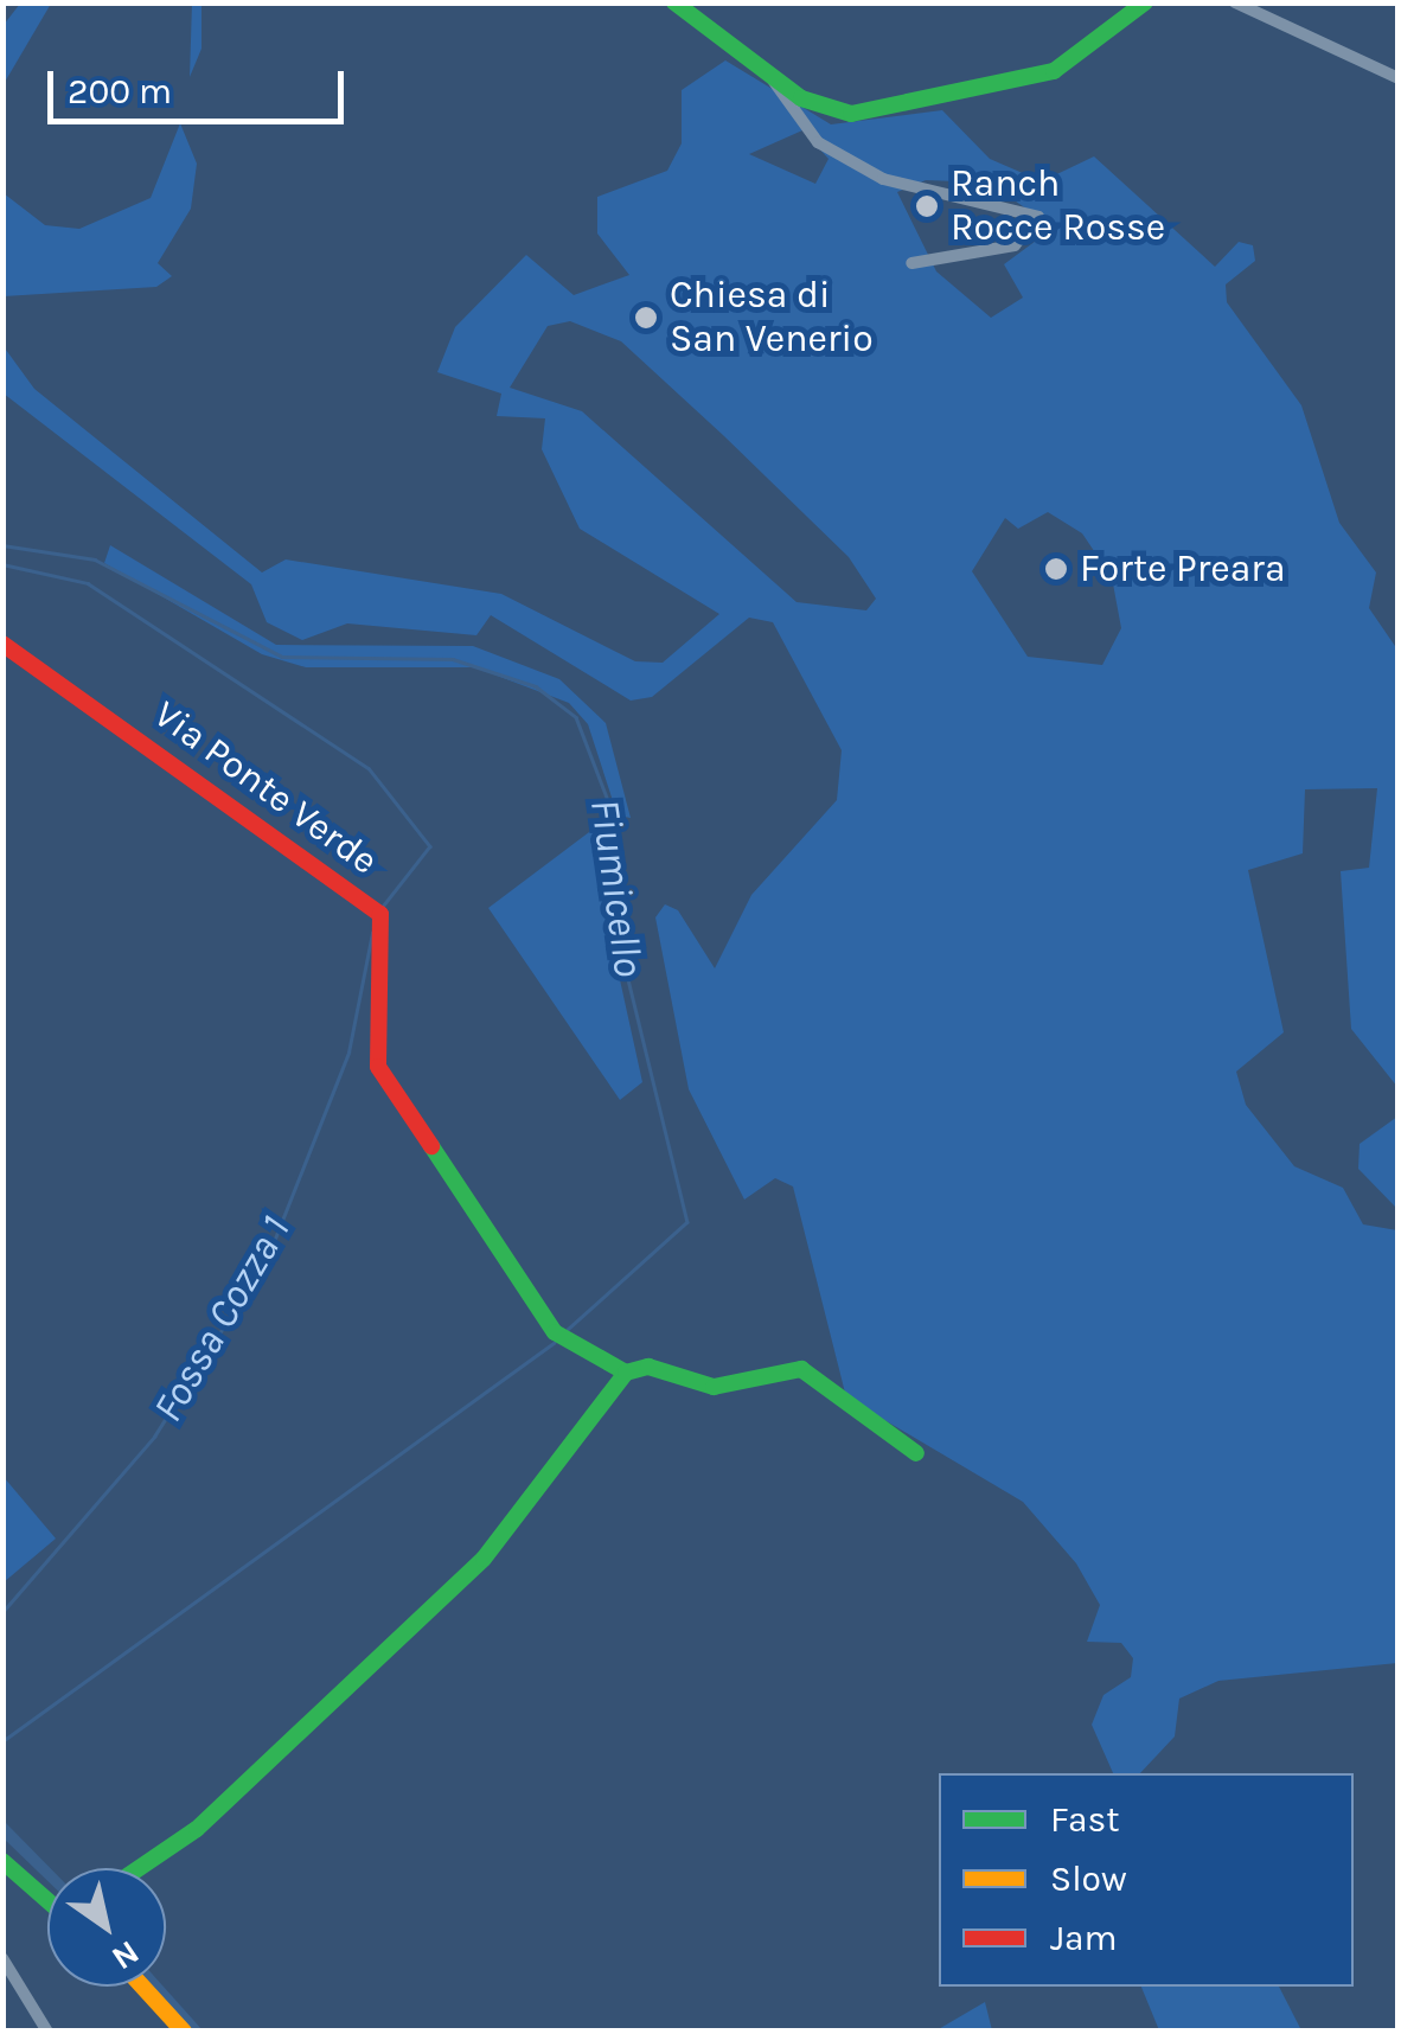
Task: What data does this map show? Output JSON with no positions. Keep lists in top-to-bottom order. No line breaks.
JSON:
{"streets":{"street":["Via Ponte Verde"]},"water":["Fiumicello","Fossa Cozza 1"],"places":["Ranch Rocce Rosse","Chiesa di San Venerio","Forte Preara"],"legend":["Fast","Slow","Jam"],"scale_bar":"200 m","north":"bottom right"}
